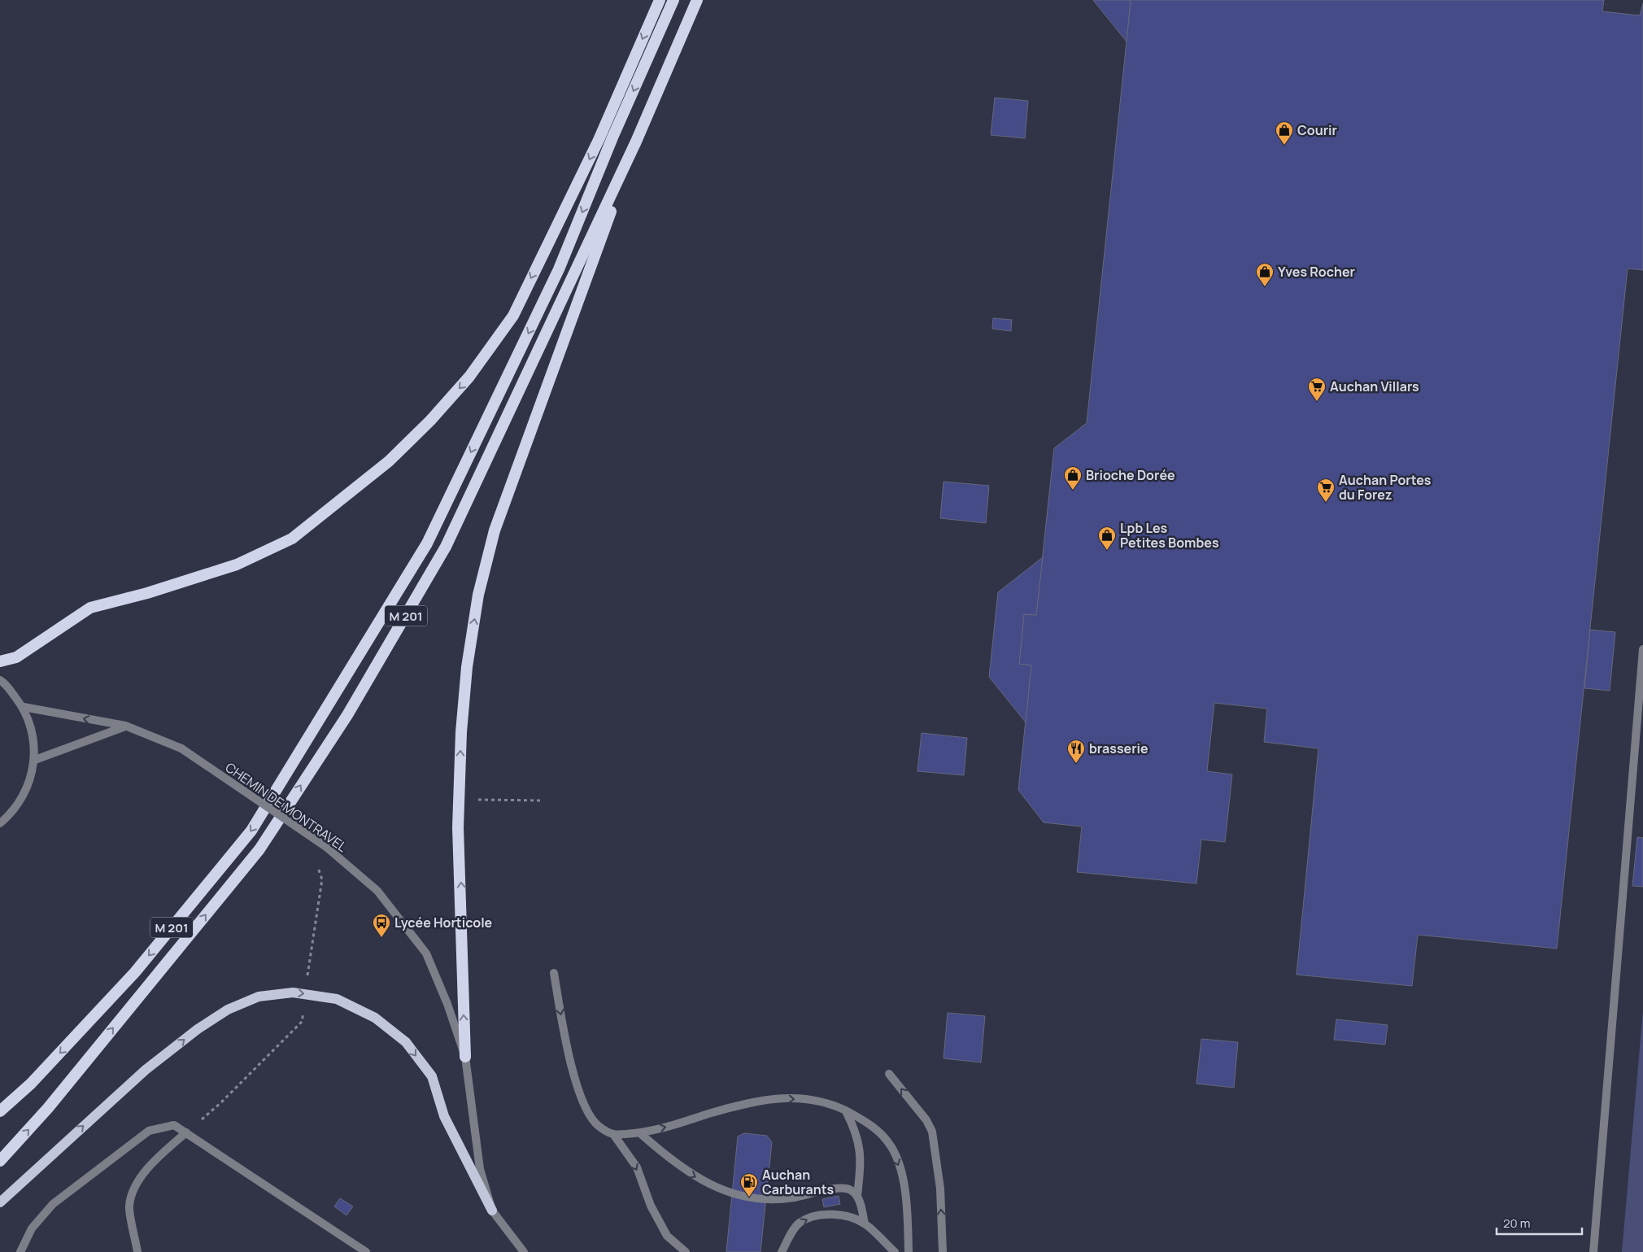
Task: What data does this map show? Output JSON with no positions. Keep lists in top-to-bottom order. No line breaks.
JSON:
{"streets":{"highway":["M 201"],"street":["CHEMIN DE MONTRAVEL"]},"places":{"shop":["Courir","Yves Rocher","Brioche Dorée","Lpb Les Petites Bombes"],"supermarket":["Auchan Villars","Auchan Portes du Forez"],"restaurant":["brasserie"],"bus stop":["Lycée Horticole"],"fuel station":["Auchan Carburants"]},"scale_bar":"20 m"}
